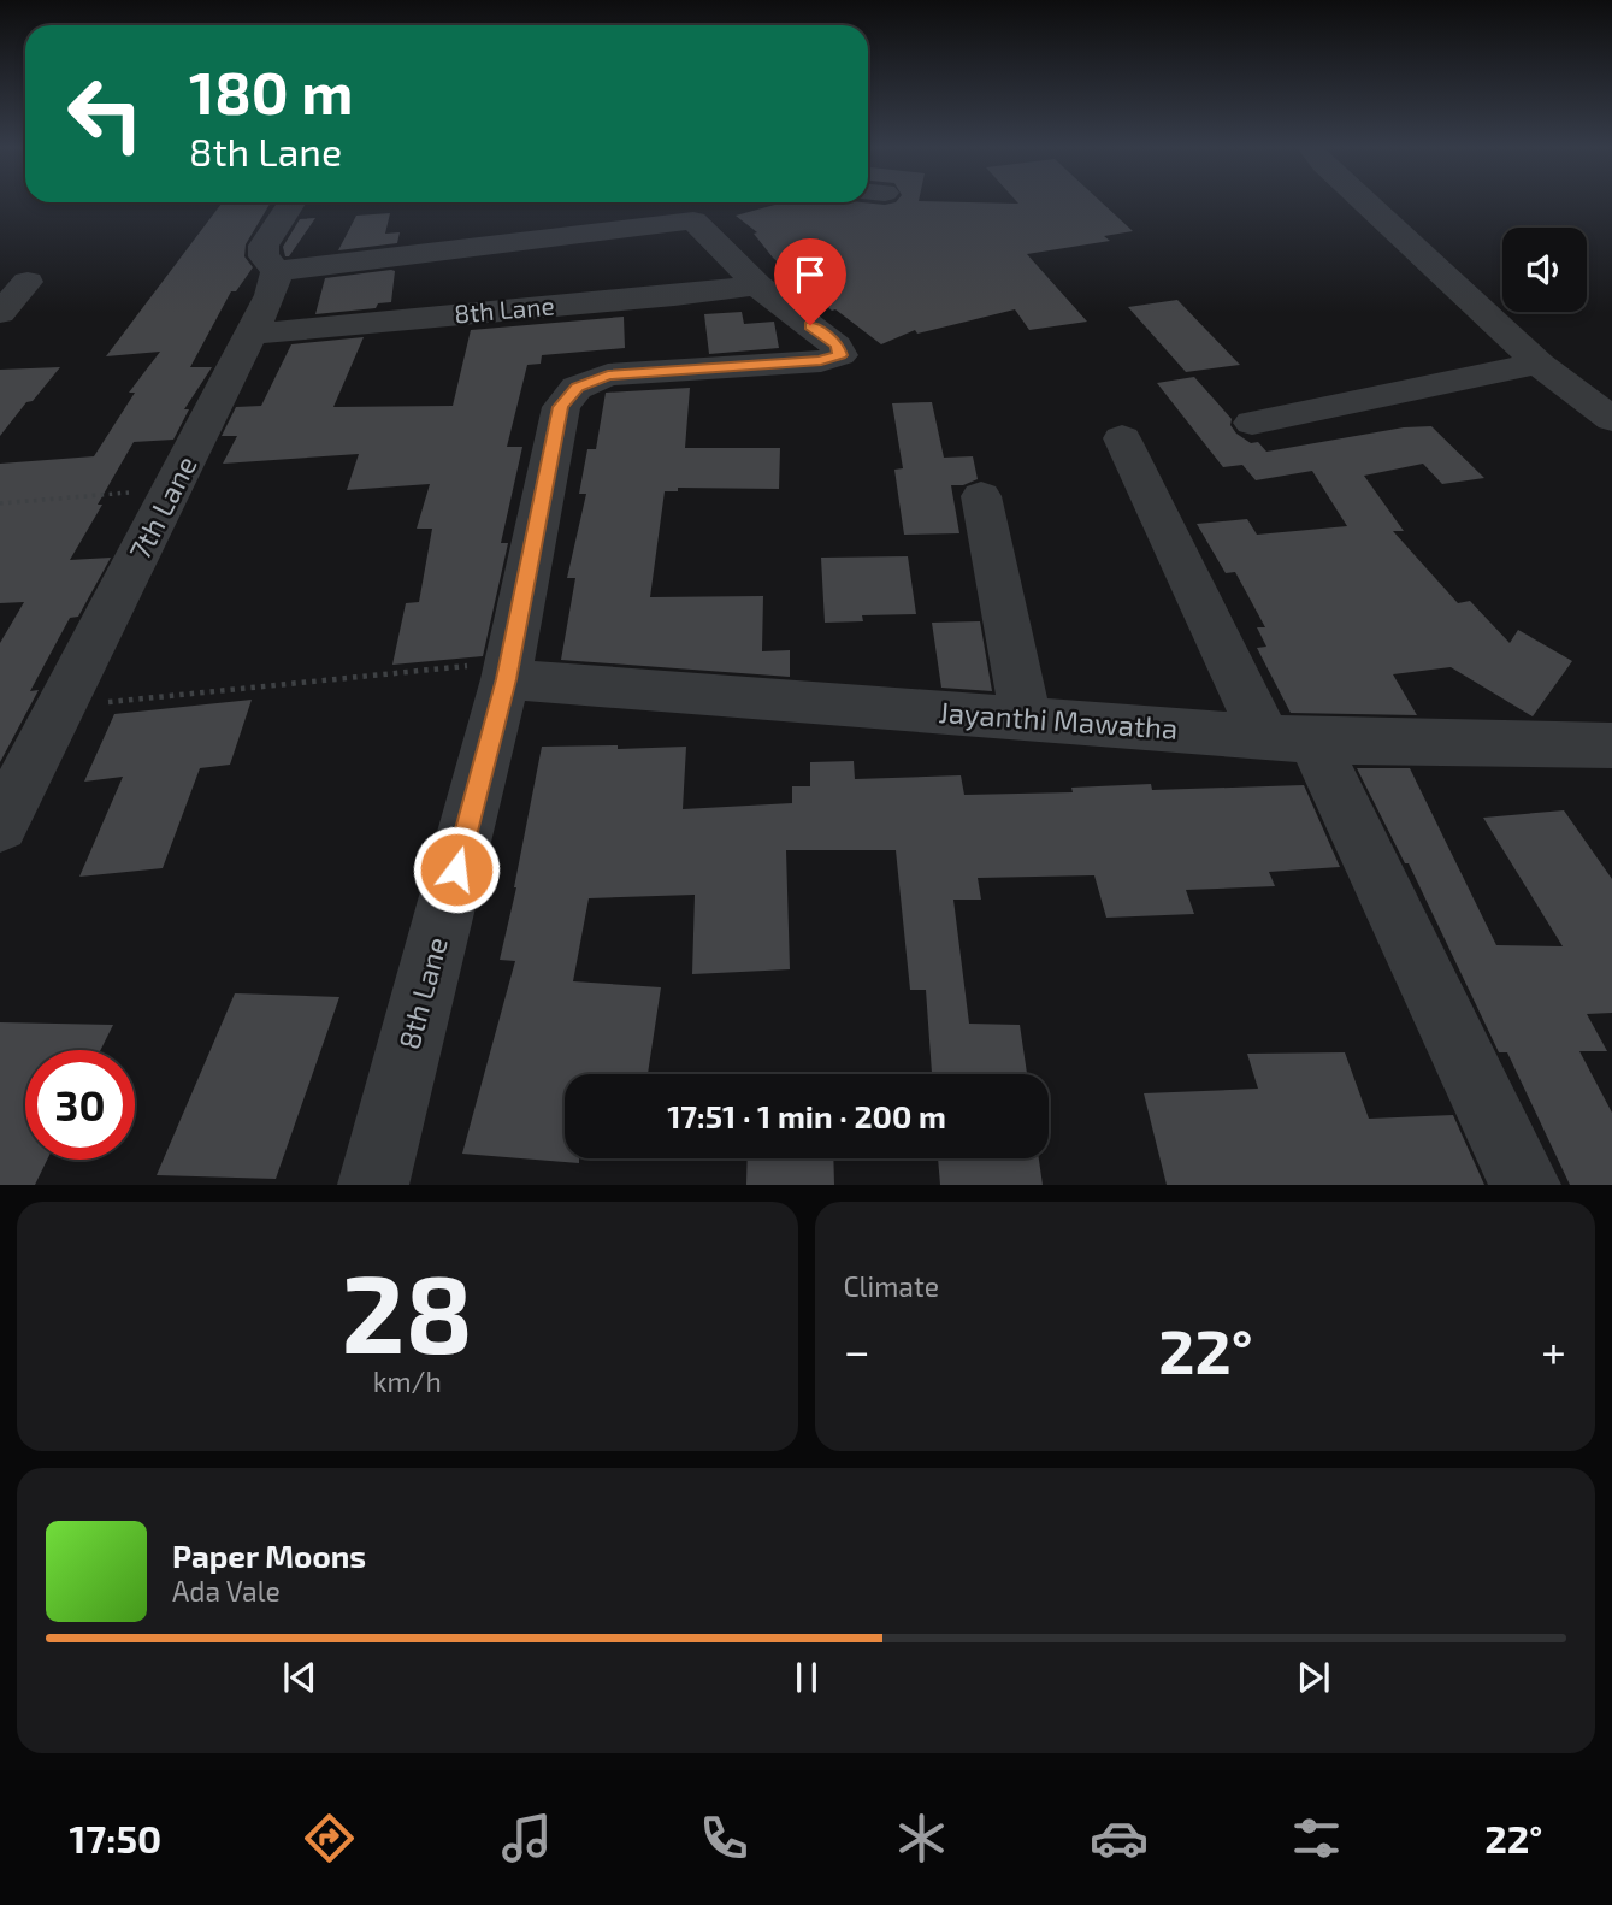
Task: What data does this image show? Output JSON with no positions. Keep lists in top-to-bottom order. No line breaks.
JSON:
{"streets":{"street":["8th Lane","7th Lane","Jayanthi Mawatha"]},"crossings":[["8th Lane","7th Lane"],["8th Lane","Jayanthi Mawatha"]],"page":{"turn":["180 m","8th Lane"],"limit":"30","trip":"17:51 · 1 min · 200 m","tile":[["28","km/h"],"Climate"],"heat":["−","22°","+"],"song":["Paper Moons","Ada Vale"],"tabs":["17:50","22°"]}}
